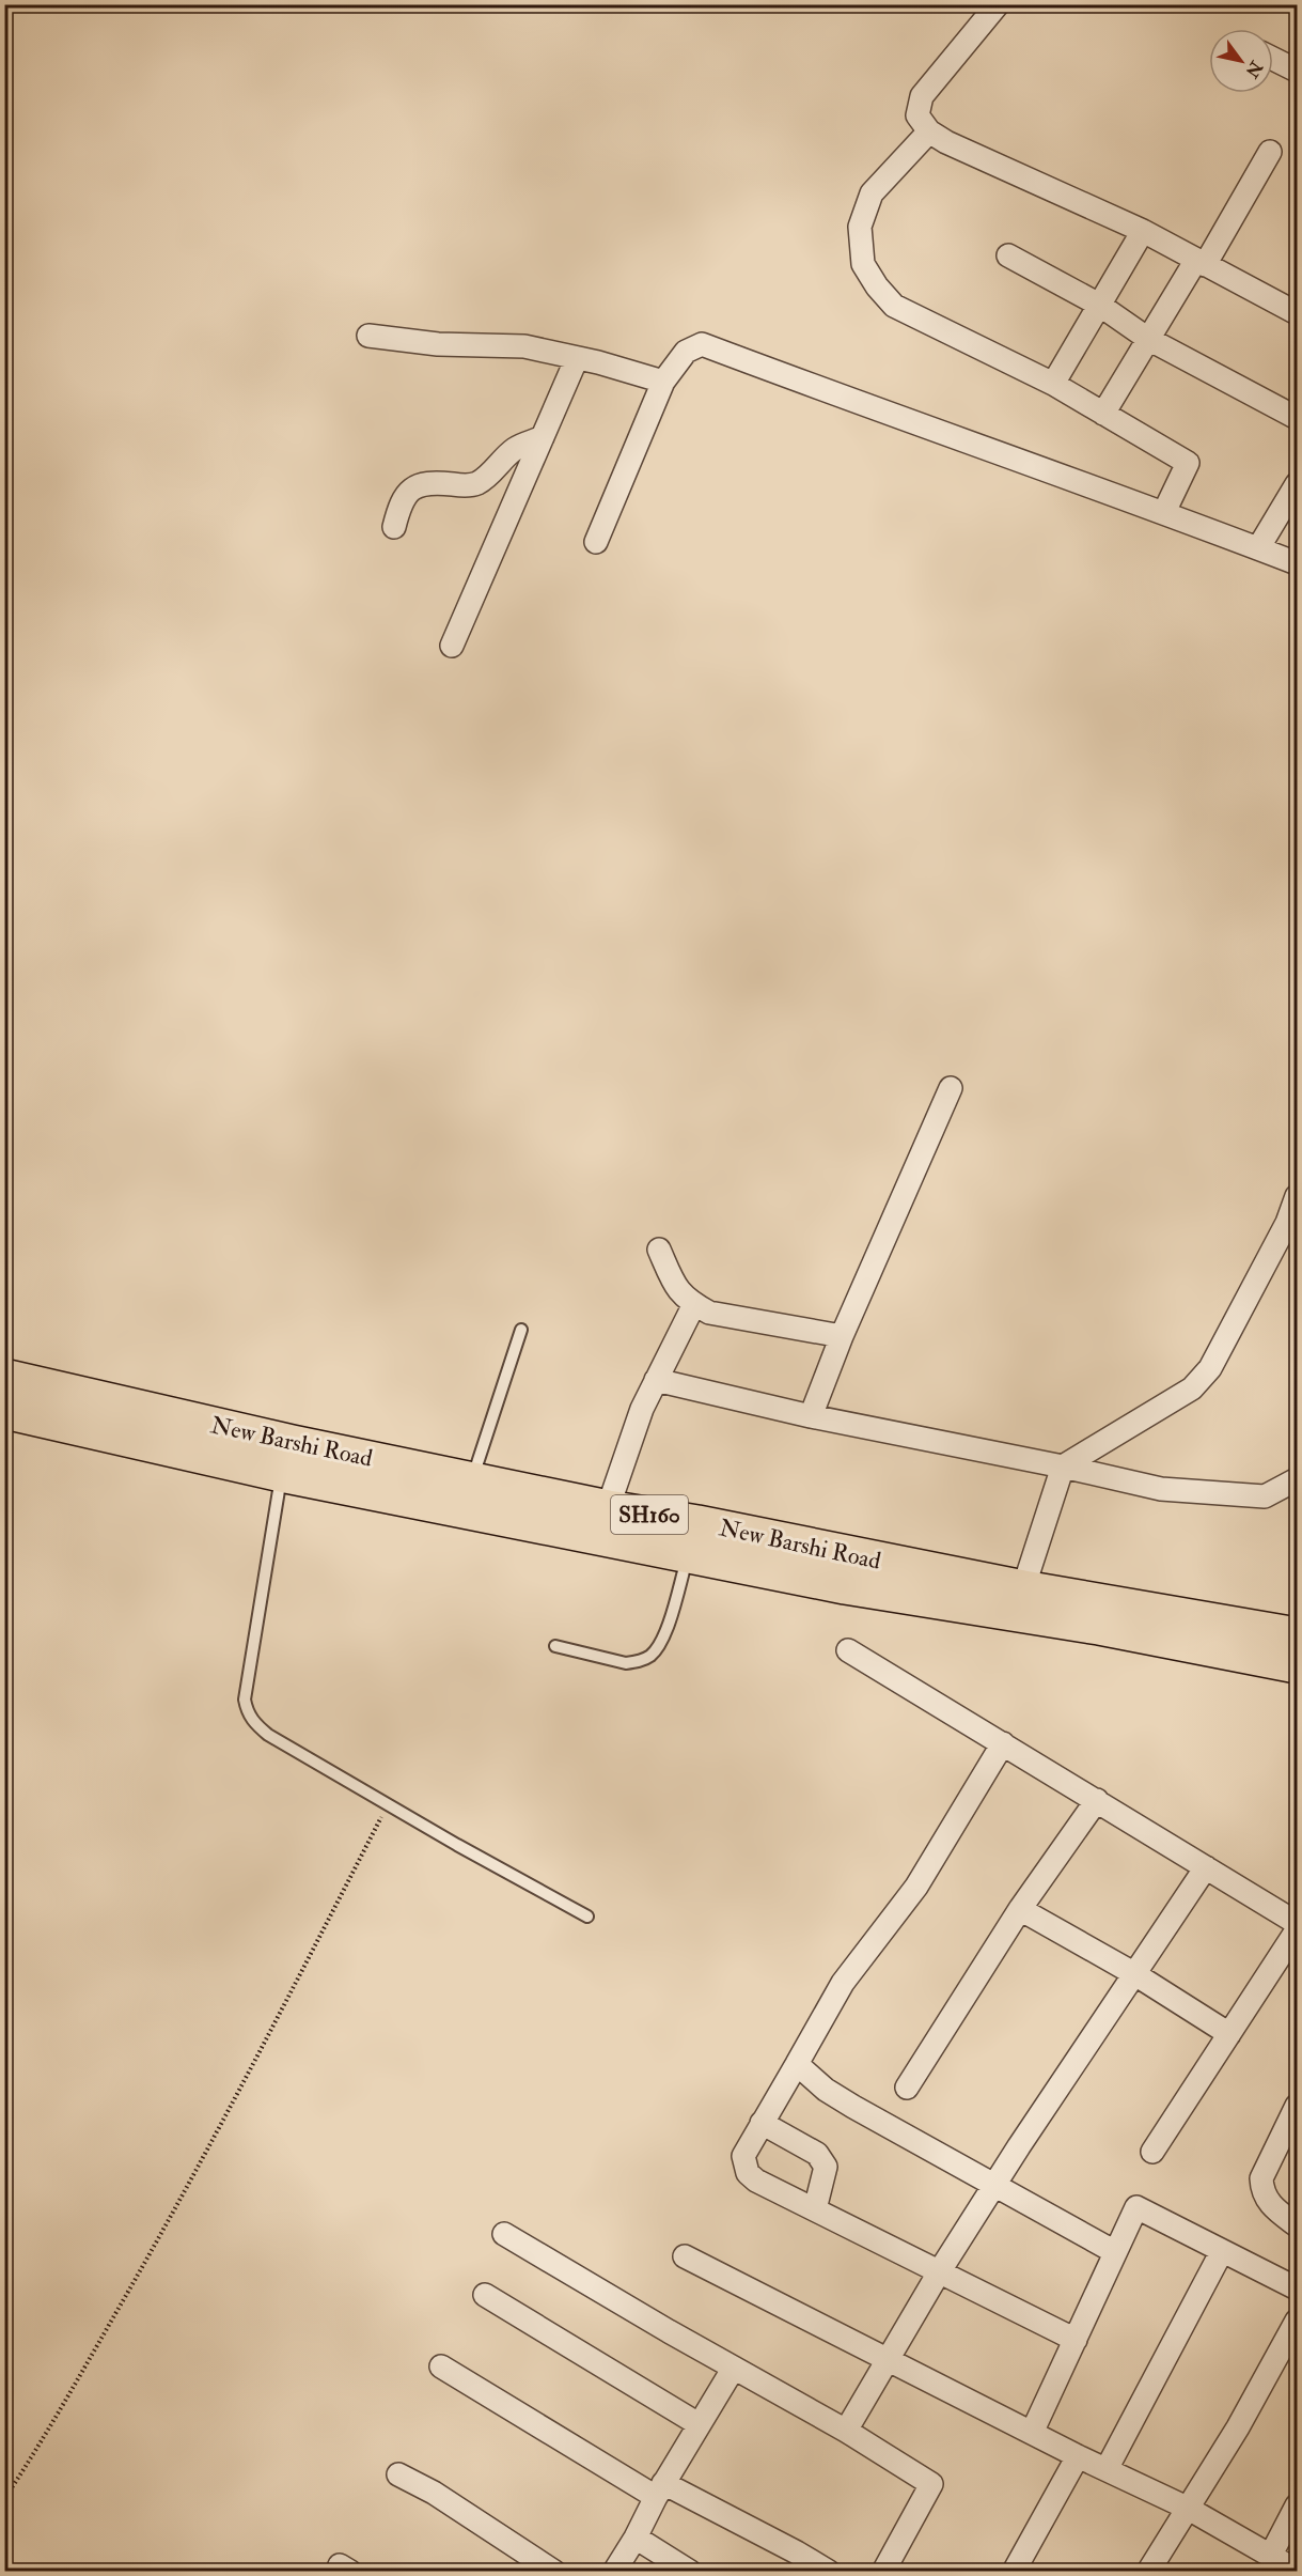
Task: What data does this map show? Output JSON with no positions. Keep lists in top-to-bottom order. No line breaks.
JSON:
{"streets":{"main road":["New Barshi Road","SH160"]},"north":"bottom right"}
